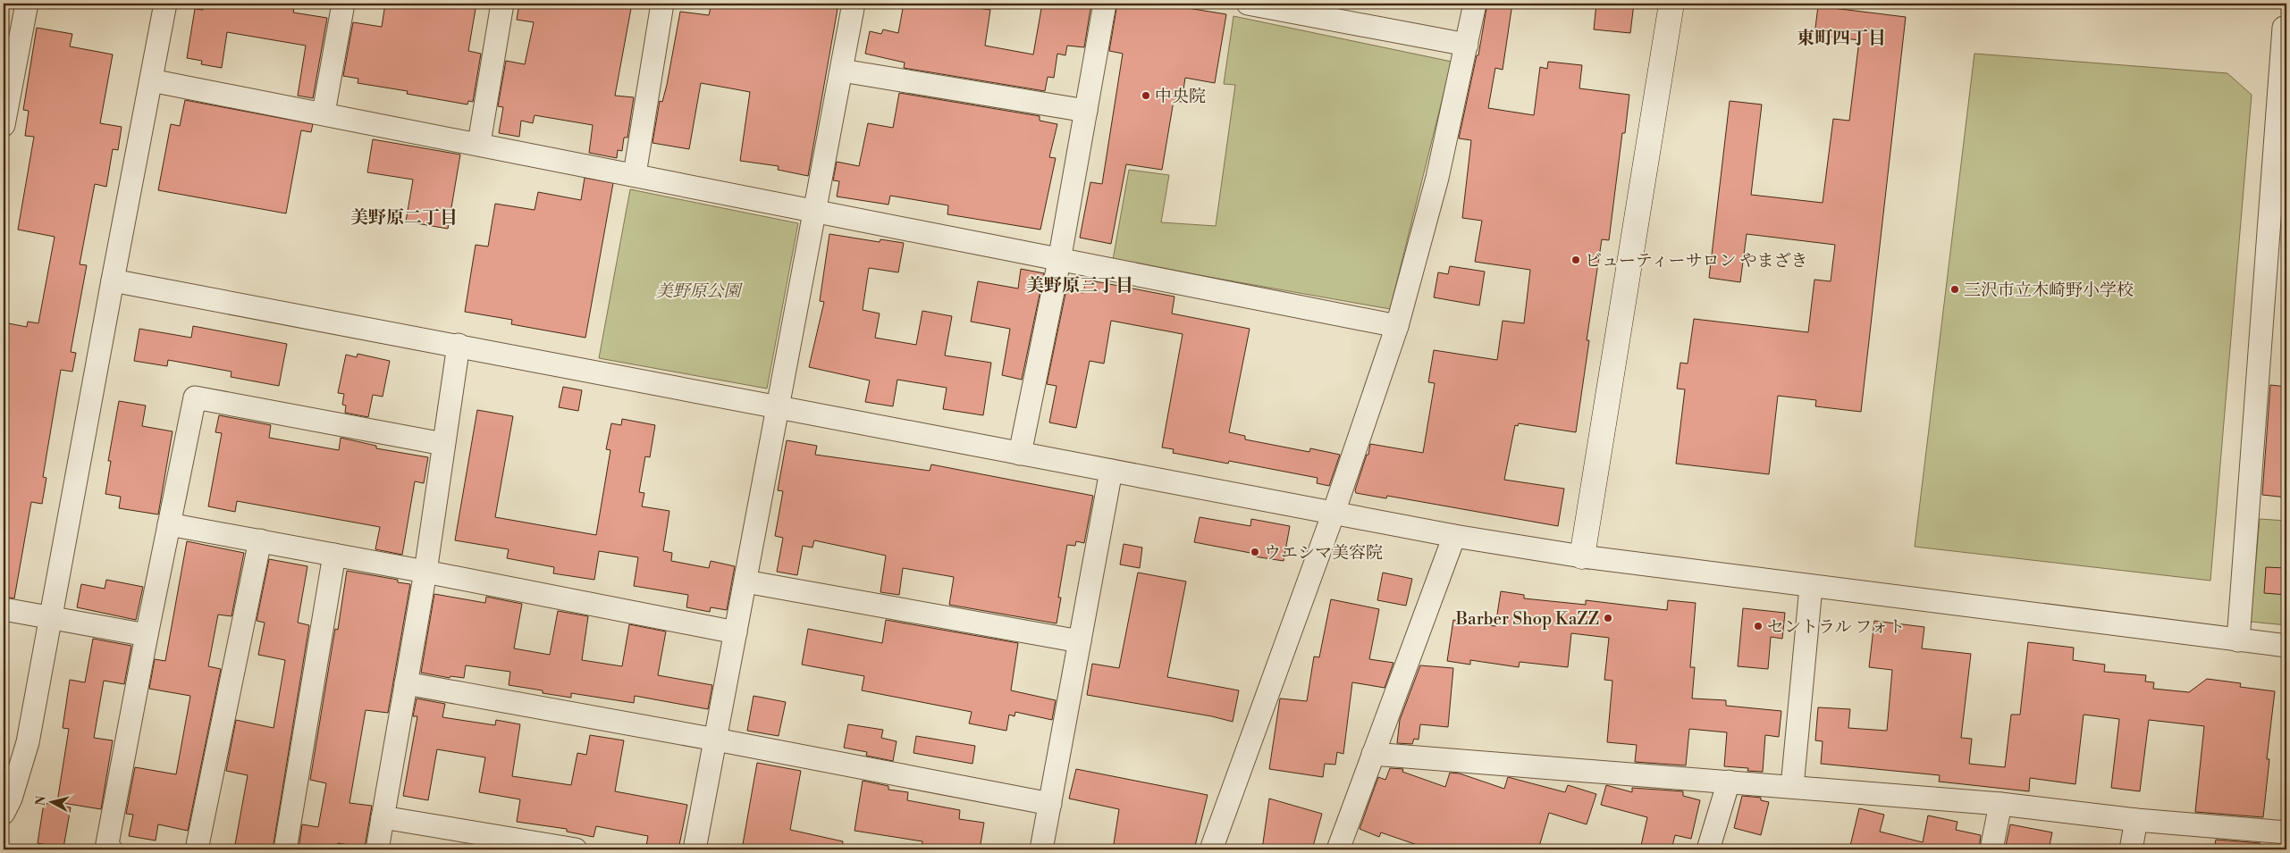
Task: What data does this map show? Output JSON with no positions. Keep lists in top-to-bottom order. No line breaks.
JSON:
{"districts":["東町四丁目","美野原二丁目","美野原三丁目"],"parks":["美野原公園"],"places":["中央院","ビューティーサロン やまざき","三沢市立木崎野小学校","ウエシマ美容院","Barber Shop KaZZ","セントラル フォト"],"north":"left"}
